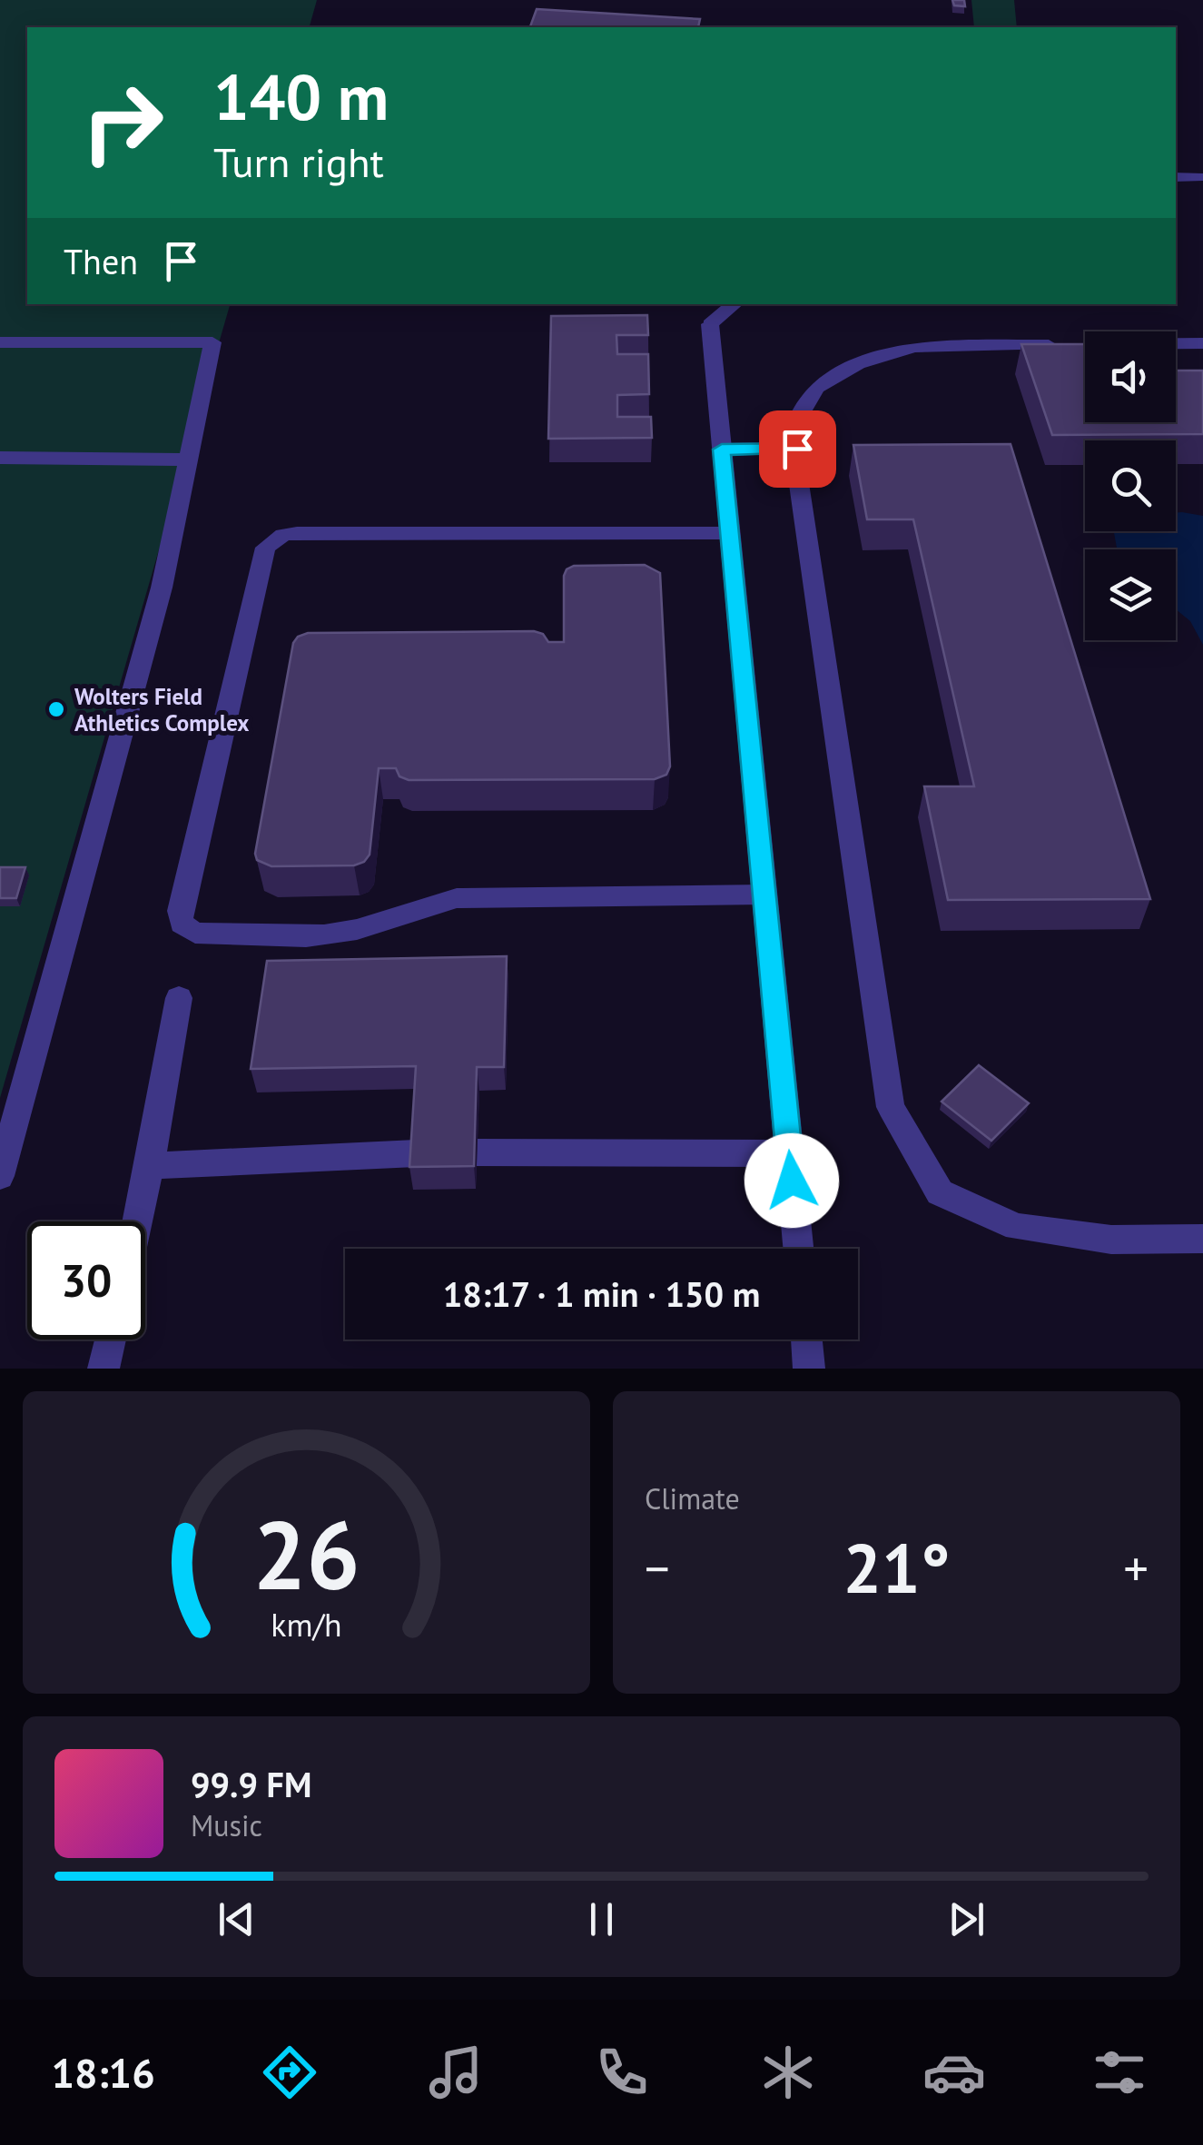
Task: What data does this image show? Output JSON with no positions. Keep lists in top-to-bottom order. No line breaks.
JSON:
{"places":["Wolters Field Athletics Complex"],"page":{"turn":["140 m","Turn right"],"then":"Then","limit":"30","trip":"18:17 · 1 min · 150 m","tile":"Climate","heat":["−","21°","+"],"song":["99.9 FM","Music"],"tabs":"18:16","gauge":["26","km/h"]}}
